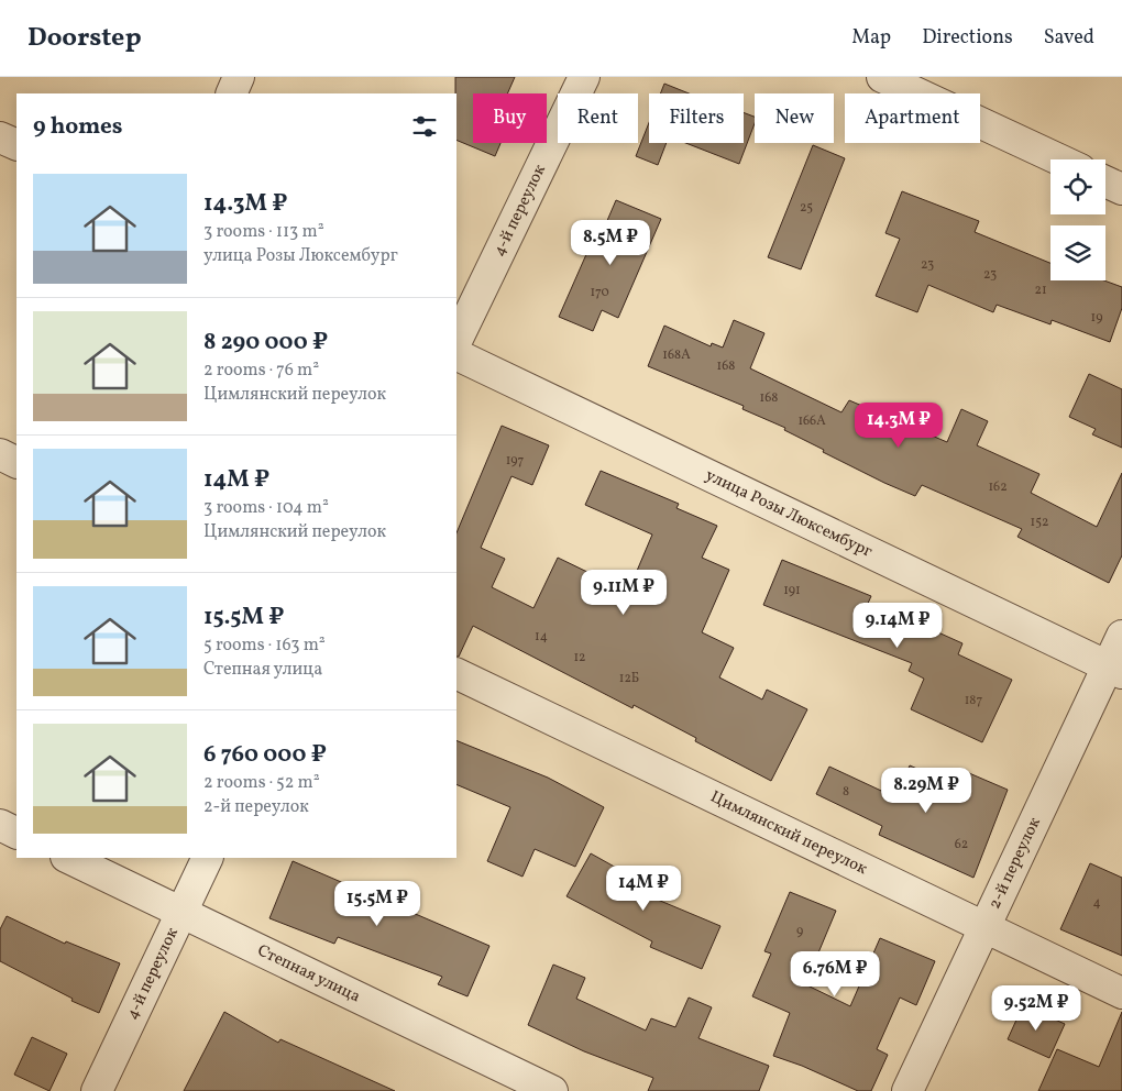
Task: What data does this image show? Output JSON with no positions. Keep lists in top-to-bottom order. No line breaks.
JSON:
{"streets":{"street":["4-й переулок","улица Розы Люксембург","Цимлянский переулок","2-й переулок","Степная улица"]},"crossings":[["4-й переулок","Степная улица"],["улица Розы Люксембург","2-й переулок"],["Цимлянский переулок","2-й переулок"]],"house_numbers":["25","23","23","21","170","19","168А","168","168","166А","197","162","152","191","14","12","12Б","187","8","62","4","9"],"page":{"header":"Doorstep","nav":["Map","Directions","Saved"],"chip":["Buy","Rent","Filters","New","Apartment"],"heading":"9 homes","list":[{"name":"14.3M ₽","note":"3 rooms · 113 m² · улица Розы Люксембург"},{"name":"8 290 000 ₽","note":"2 rooms · 76 m² · Цимлянский переулок"},{"name":"14M ₽","note":"3 rooms · 104 m² · Цимлянский переулок"},{"name":"15.5M ₽","note":"5 rooms · 163 m² · Степная улица"},{"name":"6 760 000 ₽","note":"2 rooms · 52 m² · 2-й переулок"}],"price":["8.5M ₽","14.3M ₽","9.11M ₽","9.14M ₽","8.29M ₽","14M ₽","15.5M ₽","6.76M ₽","9.52M ₽"]}}
